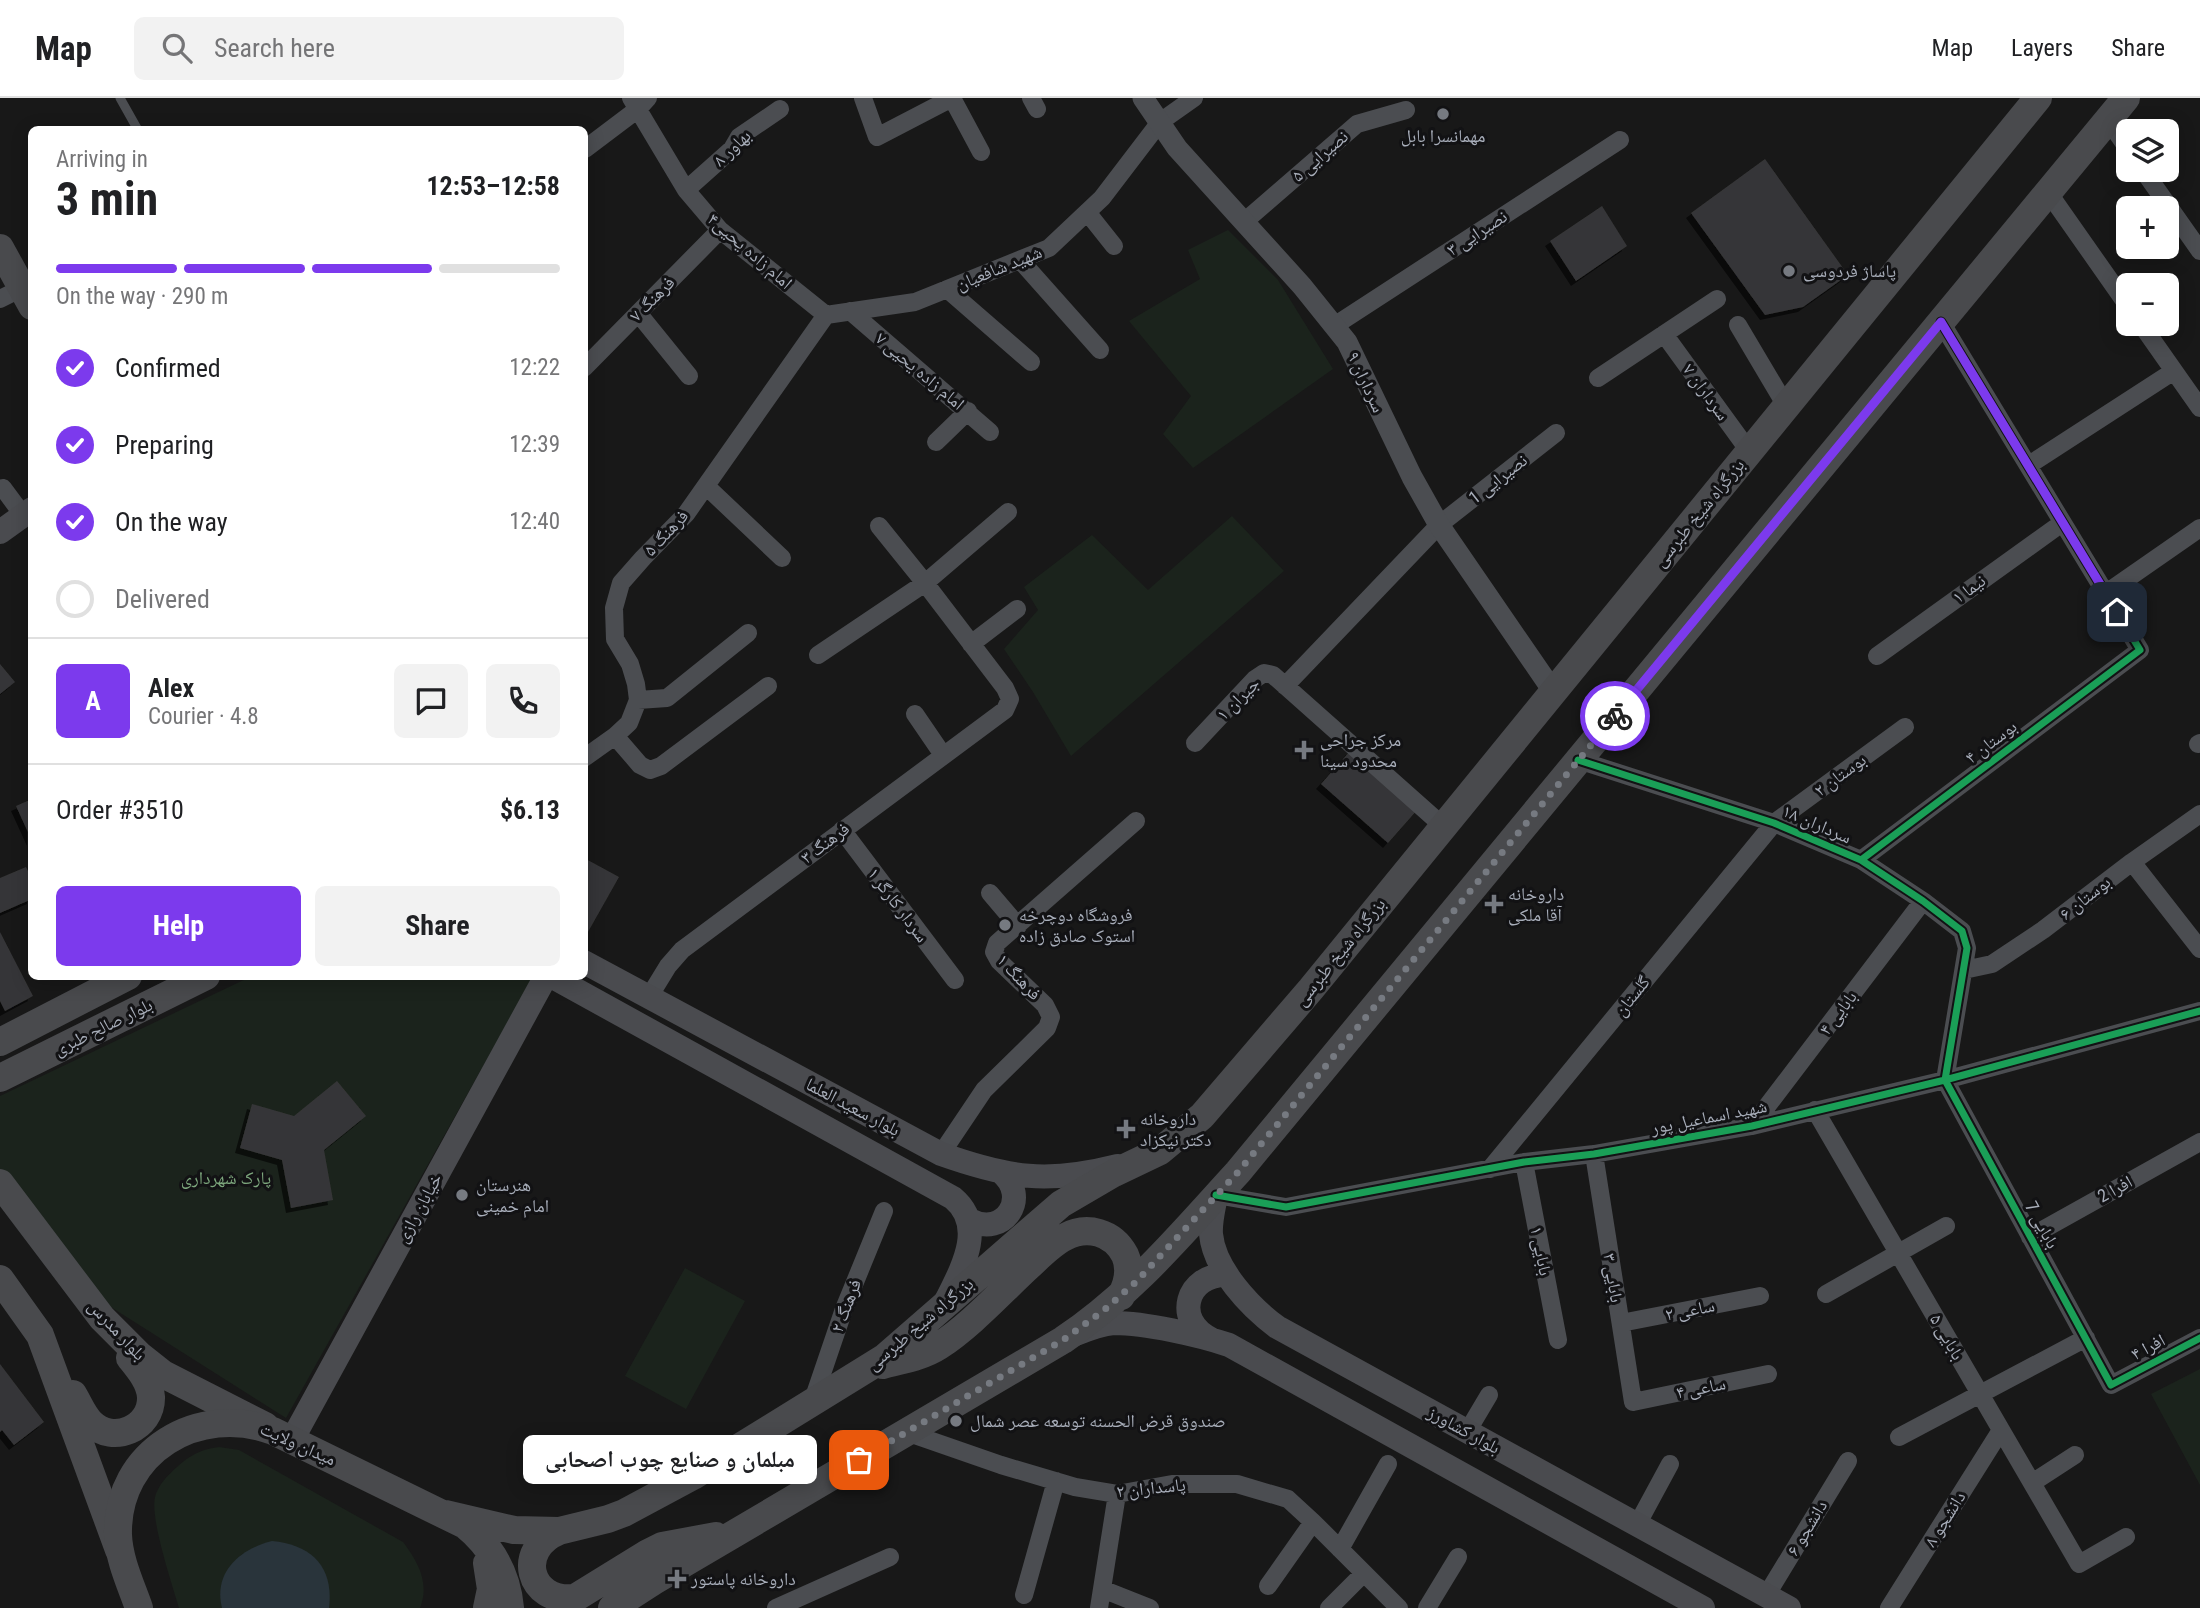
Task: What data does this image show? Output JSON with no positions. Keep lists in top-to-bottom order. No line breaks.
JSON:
{"streets":{"main road":["بزرگراه شیخ طبرسی","بلوار صالح طبری","بلوار سعید العلما","خیابان رازی","بلوار مدرس","بلوار کشاورز","میدان ولایت"],"street":["بهاور ۸","نصیرایی ۵","نصیرایی ۳","امام زاده یحیی۴","شهید شافعیان","فرهنگ ۷","امام زاده یحیی ۷","سرداران ۹","سرداران ۷","نصیرایی 1","فرهنگ ۵","نیما ۱","جیران ۱","بوستان ۴","بوستان ۲","سرداران ۱۸","فرهنگ ۳","بوستان ۶","سردار کارگر ۱","فرهنگ ۱","گلستان","بابایی ۴","شهید اسماعیل پور","افرا 2","بابایی 7","بابایی ۱","بابایی ۳","فرهنگ ۲","ساعی ۲","بابایی ۵","افرا ۴","ساعی ۴","پاسداران ۲","دانشجو ۸","دانشجو ۶"]},"crossings":[["بهاور ۸","امام زاده یحیی۴"],["نصیرایی ۵","سرداران ۹"],["نصیرایی ۳","سرداران ۹"],["امام زاده یحیی۴","شهید شافعیان"],["امام زاده یحیی۴","فرهنگ ۷"],["امام زاده یحیی۴","فرهنگ ۵"],["شهید شافعیان","امام زاده یحیی ۷"],["شهید شافعیان","سرداران ۹"],["شهید شافعیان","فرهنگ ۵"],["سرداران ۹","نصیرایی 1"],["سرداران ۹","بزرگراه شیخ طبرسی"],["سرداران ۷","بزرگراه شیخ طبرسی"],["نصیرایی 1","جیران ۱"],["بزرگراه شیخ طبرسی","بلوار سعید العلما"],["بزرگراه شیخ طبرسی","فرهنگ ۲"],["بزرگراه شیخ طبرسی","میدان ولایت"],["بوستان ۴","سرداران ۱۸"],["بوستان ۲","سرداران ۱۸"],["بوستان ۲","گلستان"],["سرداران ۱۸","بوستان ۶"],["سرداران ۱۸","گلستان"],["سرداران ۱۸","بابایی ۴"],["سرداران ۱۸","شهید اسماعیل پور"],["سرداران ۱۸","بابایی 7"],["فرهنگ ۳","سردار کارگر ۱"],["فرهنگ ۳","بلوار سعید العلما"],["فرهنگ ۱","بلوار سعید العلما"],["گلستان","شهید اسماعیل پور"],["بابایی ۴","شهید اسماعیل پور"],["شهید اسماعیل پور","بابایی 7"],["شهید اسماعیل پور","بابایی ۱"],["شهید اسماعیل پور","بابایی ۳"],["شهید اسماعیل پور","بابایی ۵"],["شهید اسماعیل پور","بلوار کشاورز"],["افرا 2","بابایی 7"],["خیابان رازی","بلوار مدرس"],["خیابان رازی","میدان ولایت"],["بابایی 7","افرا ۴"],["بابایی ۳","ساعی ۲"],["بابایی ۳","ساعی ۴"],["بلوار مدرس","میدان ولایت"],["بابایی ۵","دانشجو ۸"],["بلوار کشاورز","دانشجو ۶"]],"parks":["پارک شهرداری"],"places":{"other":["مهمانسرا بابل","پاساژ فردوسی","فروشگاه دوچرخه استوک صادق زاده","هنرستان امام خمینی","صندوق قرض الحسنه توسعه عصر شمال","مبلمان و صنایع چوب اصحابی"],"health":["مرکز جراحی محدود سینا","داروخانه آقا ملکی","داروخانه دکتر نیکزاد","داروخانه پاستور"]},"page":{"header":"Map","search":"Search here","nav":["Map","Layers","Share"],"map_buttons":["+","−"],"heading":["3 min","Arriving in","12:53–12:58"],"panel":["Alex","Courier · 4.8","Order #3510","$6.13"],"bar":"On the way · 290 m","list":[["Confirmed","12:22"],["Preparing","12:39"],["On the way","12:40"],"Delivered"],"round":"A","buttons":["Help","Share"],"bubble":"مبلمان و صنایع چوب اصحابی"}}
